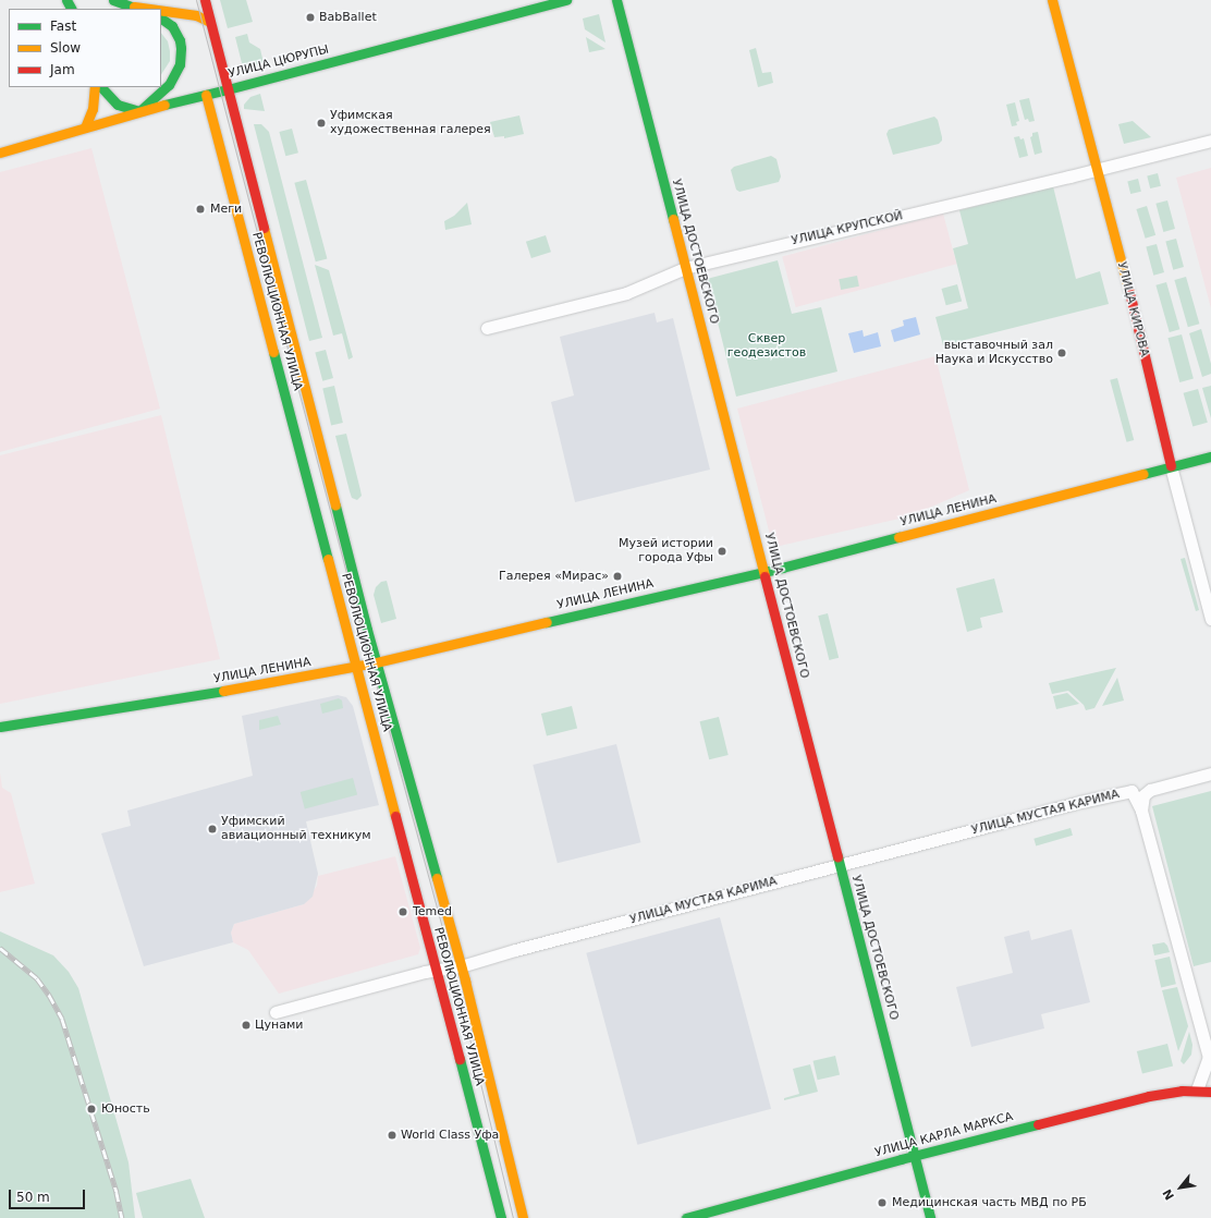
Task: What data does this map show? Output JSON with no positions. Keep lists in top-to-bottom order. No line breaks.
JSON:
{"streets":{"main road":["УЛИЦА ЦЮРУПЫ","УЛИЦА ДОСТОЕВСКОГО","УЛИЦА КИРОВА","РЕВОЛЮЦИОННАЯ УЛИЦА","УЛИЦА ЛЕНИНА","УЛИЦА КАРЛА МАРКСА"],"street":["УЛИЦА КРУПСКОЙ","УЛИЦА МУСТАЯ КАРИМА"]},"crossings":[["УЛИЦА ЦЮРУПЫ","РЕВОЛЮЦИОННАЯ УЛИЦА"],["УЛИЦА КРУПСКОЙ","УЛИЦА ДОСТОЕВСКОГО"],["УЛИЦА КРУПСКОЙ","УЛИЦА КИРОВА"],["УЛИЦА ДОСТОЕВСКОГО","УЛИЦА ЛЕНИНА"],["УЛИЦА ДОСТОЕВСКОГО","УЛИЦА МУСТАЯ КАРИМА"],["УЛИЦА ДОСТОЕВСКОГО","УЛИЦА КАРЛА МАРКСА"],["УЛИЦА КИРОВА","УЛИЦА ЛЕНИНА"],["РЕВОЛЮЦИОННАЯ УЛИЦА","УЛИЦА ЛЕНИНА"],["РЕВОЛЮЦИОННАЯ УЛИЦА","УЛИЦА МУСТАЯ КАРИМА"]],"parks":["Сквер геодезистов"],"places":["BabBallet","Уфимская художественная галерея","Меги","выставочный зал Наука и Искусство","Музей истории города Уфы","Галерея «Мирас»","Уфимский авиационный техникум","Temed","Цунами","Юность","World Class Уфа","Медицинская часть МВД по РБ"],"legend":["Fast","Slow","Jam"],"scale_bar":"50 m","north":"bottom left"}
